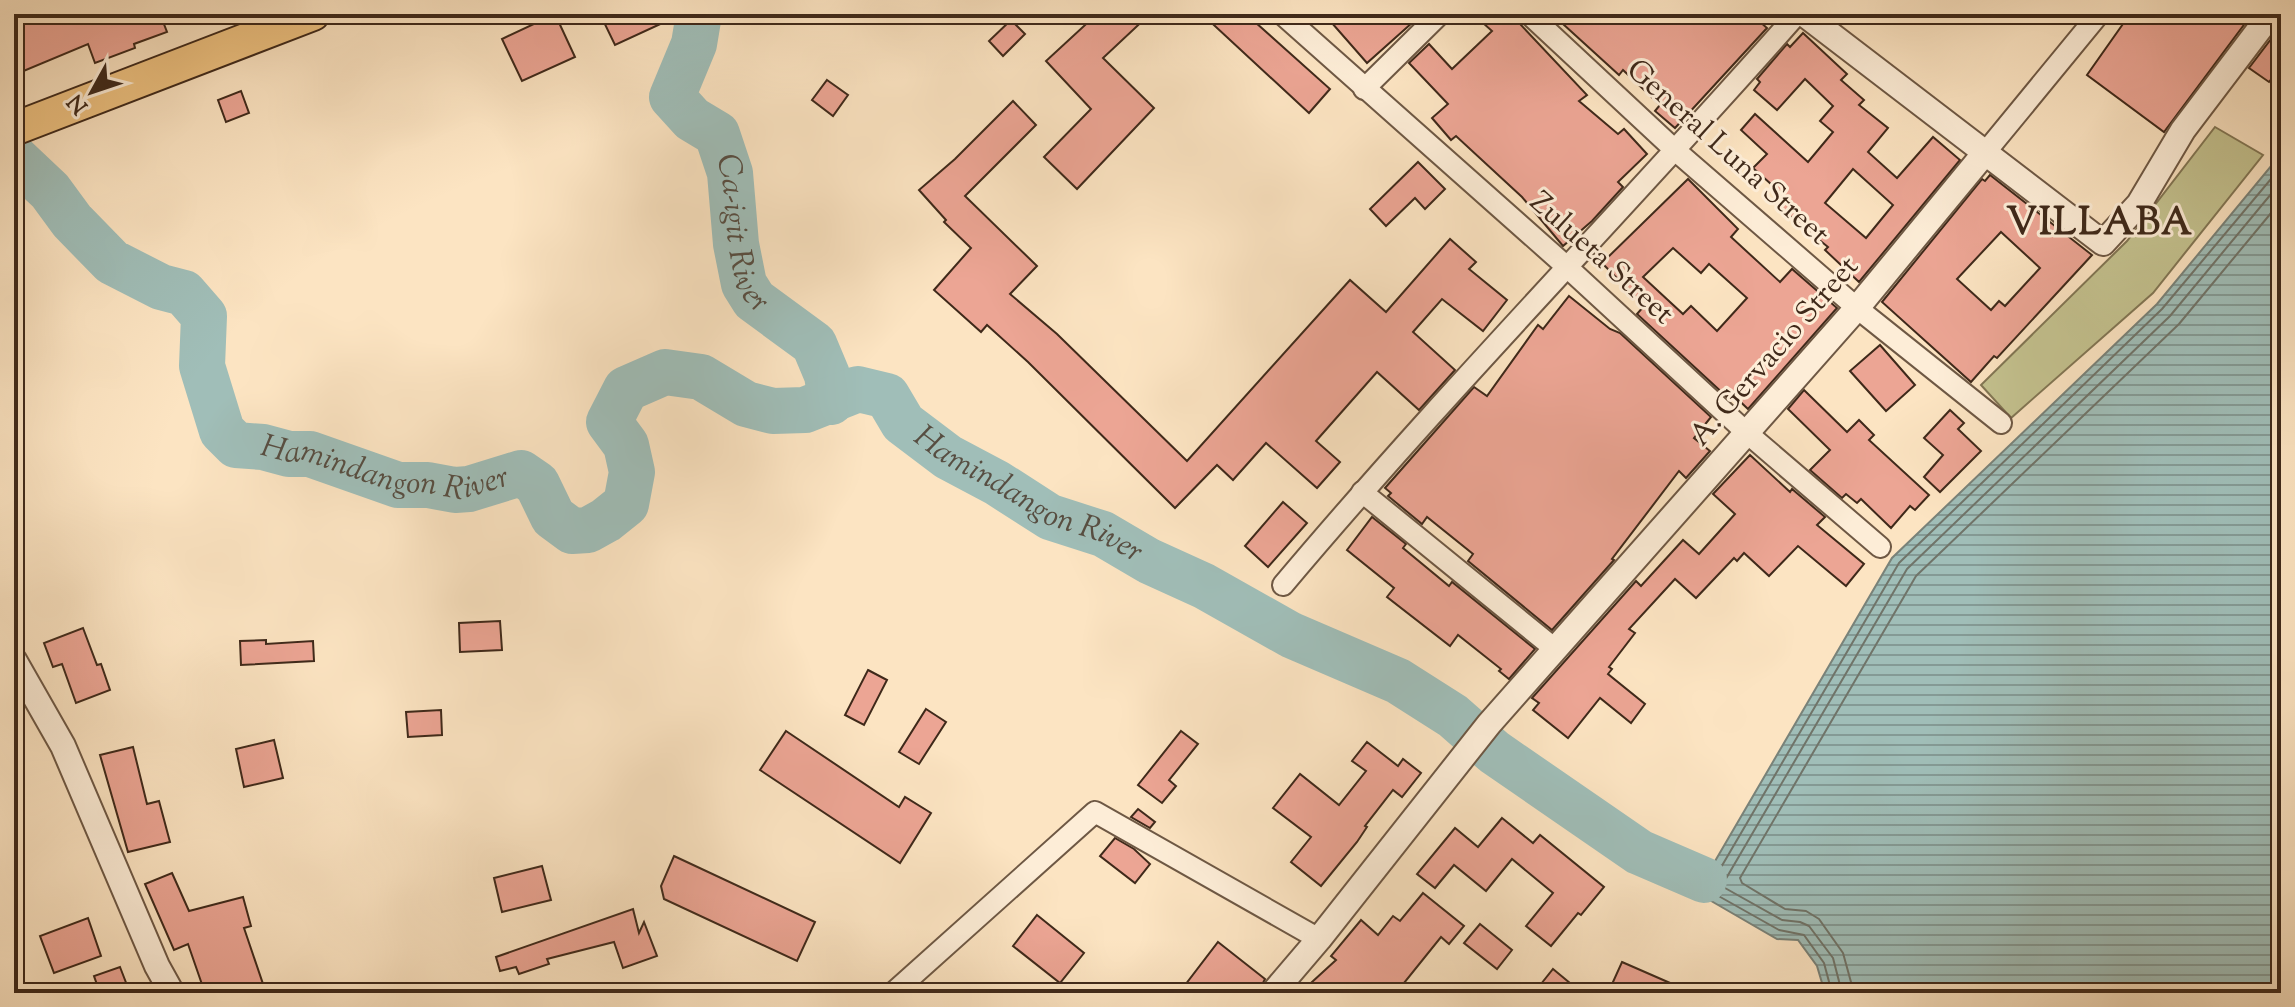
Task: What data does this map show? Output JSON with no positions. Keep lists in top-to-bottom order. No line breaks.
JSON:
{"streets":{"street":["General Luna Street","Zulueta Street","A. Gervacio Street"]},"crossings":[["General Luna Street","A. Gervacio Street"],["Zulueta Street","A. Gervacio Street"]],"districts":["VILLABA"],"water":["Ca-igit River","Hamindangon River"],"north":"bottom left"}
